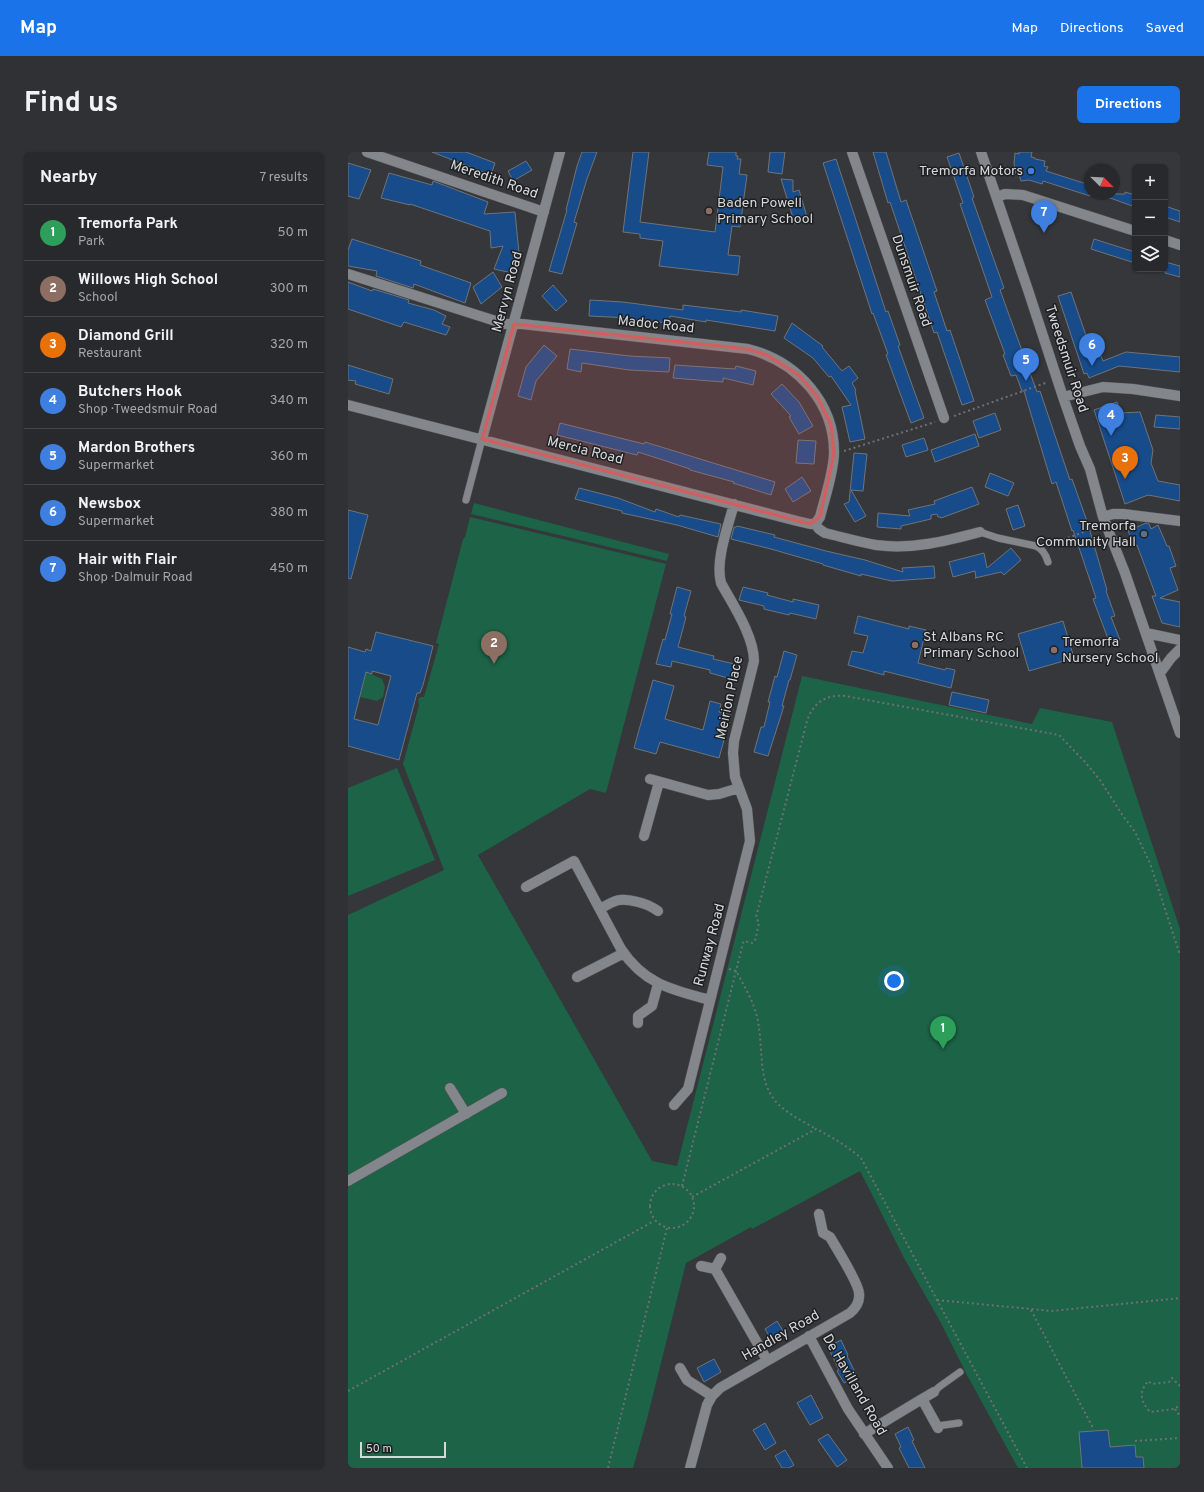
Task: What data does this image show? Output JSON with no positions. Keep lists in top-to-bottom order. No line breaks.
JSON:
{"streets":{"street":["Meredith Road","Dunsmuir Road","Mervyn Road","Madoc Road","Tweedsmuir Road","Mercia Road","Meirion Place","Runway Road","Handley Road","De Havilland Road"]},"crossings":[["Meredith Road","Mervyn Road"],["Mervyn Road","Madoc Road"],["Mervyn Road","Mercia Road"],["Madoc Road","Mercia Road"],["Mercia Road","Meirion Place"],["Meirion Place","Runway Road"],["Handley Road","De Havilland Road"]],"places":["Tremorfa Motors","Baden Powell Primary School","Tremorfa Community Hall","St Albans RC Primary School","Tremorfa Nursery School"],"scale_bar":"50 m","north":"bottom right","page":{"header":"Map","nav":["Map","Directions","Saved"],"title":"Find us","buttons":"Directions","heading":["Nearby","7 results"],"map_buttons":["+","−"],"pins":["7","6","5","4","3","2","1"],"list":[{"mark":"1","name":"Tremorfa Park","note":"Park","value":"50 m"},{"mark":"2","name":"Willows High School","note":"School","value":"300 m"},{"mark":"3","name":"Diamond Grill","note":"Restaurant","value":"320 m"},{"mark":"4","name":"Butchers Hook","note":"Shop · Tweedsmuir Road","value":"340 m"},{"mark":"5","name":"Mardon Brothers","note":"Supermarket","value":"360 m"},{"mark":"6","name":"Newsbox","note":"Supermarket","value":"380 m"},{"mark":"7","name":"Hair with Flair","note":"Shop · Dalmuir Road","value":"450 m"}],"scale":"50 m"}}
